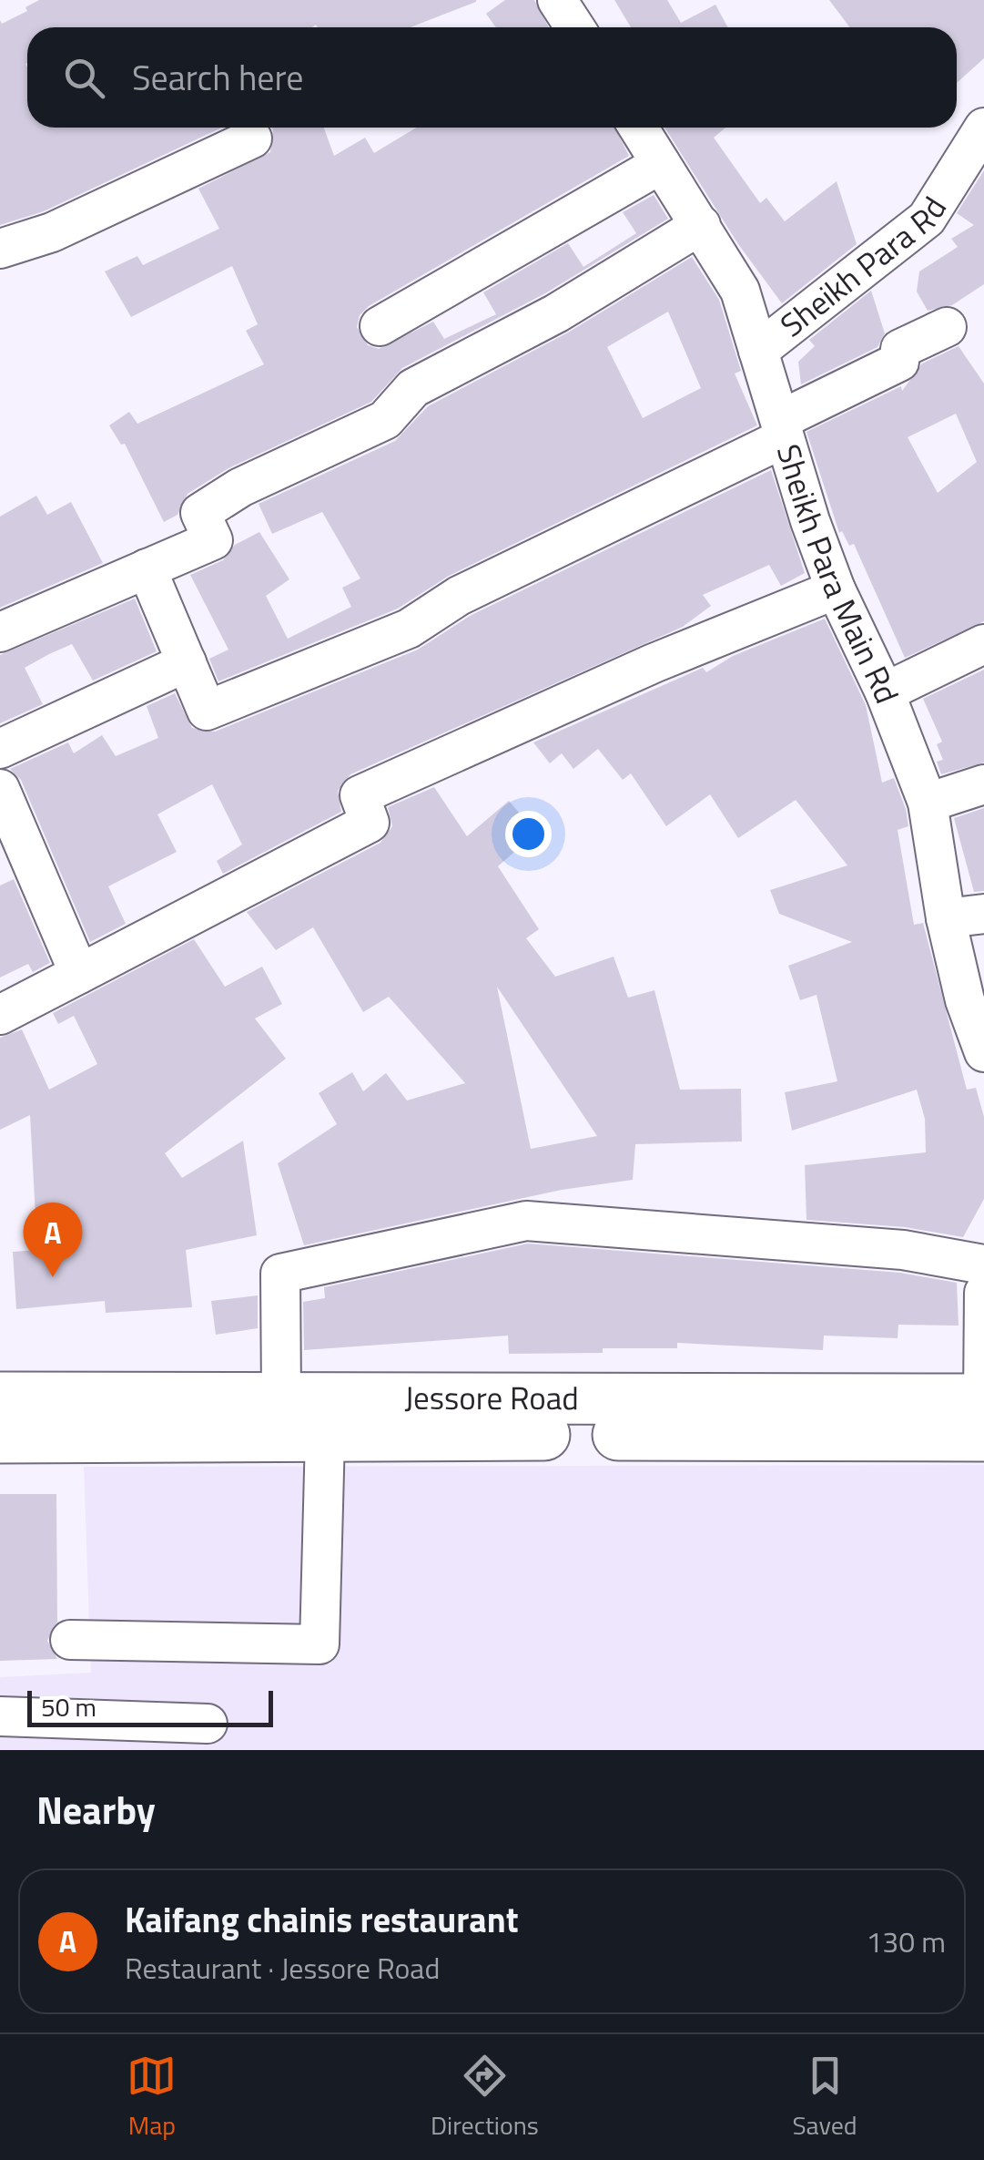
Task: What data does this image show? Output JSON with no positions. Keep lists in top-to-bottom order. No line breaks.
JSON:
{"streets":{"highway":["Jessore Road"],"street":["Sheikh Para Rd","Sheikh Para Main Rd"]},"crossings":[["Sheikh Para Rd","Sheikh Para Main Rd"]],"scale_bar":"50 m","page":{"search":"Search here","pins":"A","scale":"50 m","heading":"Nearby","list":[{"mark":"A","name":"Kaifang chainis restaurant","note":"Restaurant · Jessore Road","value":"130 m"}],"nav":["Map","Directions","Saved"]}}
